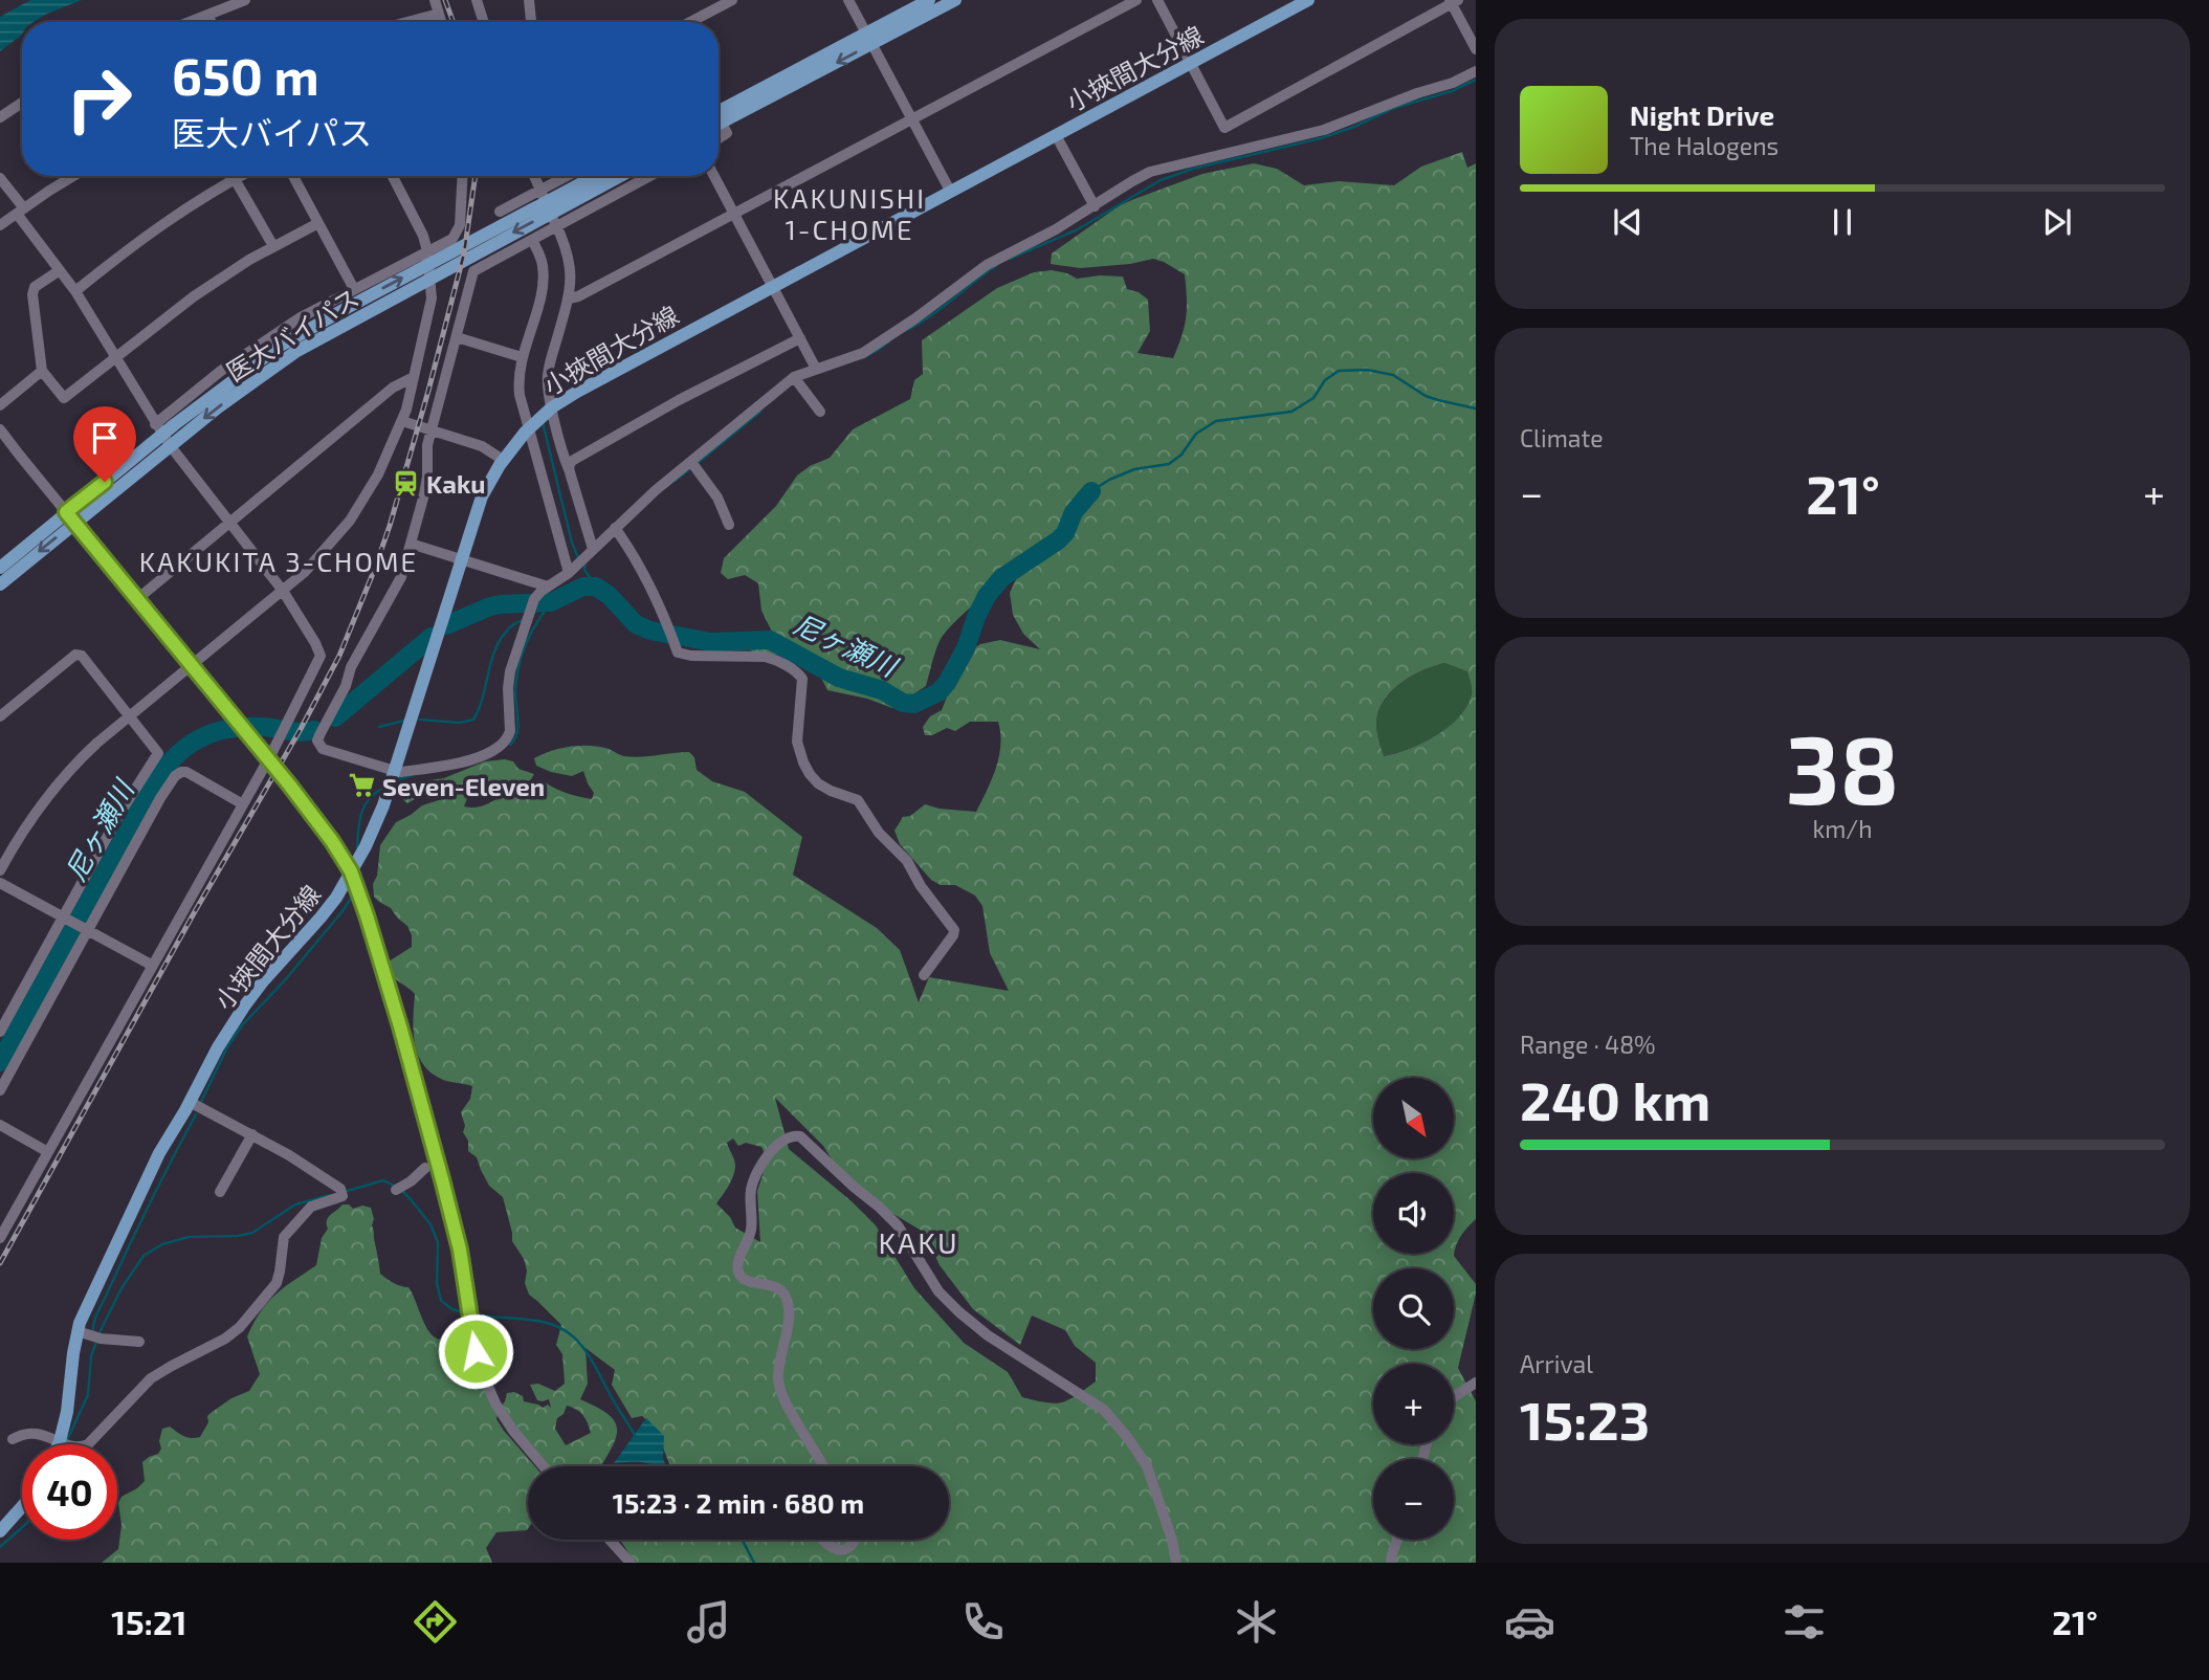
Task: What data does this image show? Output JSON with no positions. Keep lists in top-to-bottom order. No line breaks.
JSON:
{"streets":{"main road":["小挾間大分線","医大バイパス"]},"districts":["KAKUNISHI 1-CHOME","KAKUKITA 3-CHOME","KAKU"],"water":["尼ヶ瀬川"],"places":{"station":["Kaku"],"supermarket":["Seven-Eleven"]},"north":"bottom right","page":{"turn":["650 m","医大バイパス"],"song":["Night Drive","The Halogens"],"tile":["Climate",["38","km/h"],["Range · 48%","240 km"],["Arrival","15:23"]],"heat":["−","21°","+"],"map_buttons":["+","−"],"limit":"40","trip":"15:23 · 2 min · 680 m","tabs":["15:21","21°"]}}
